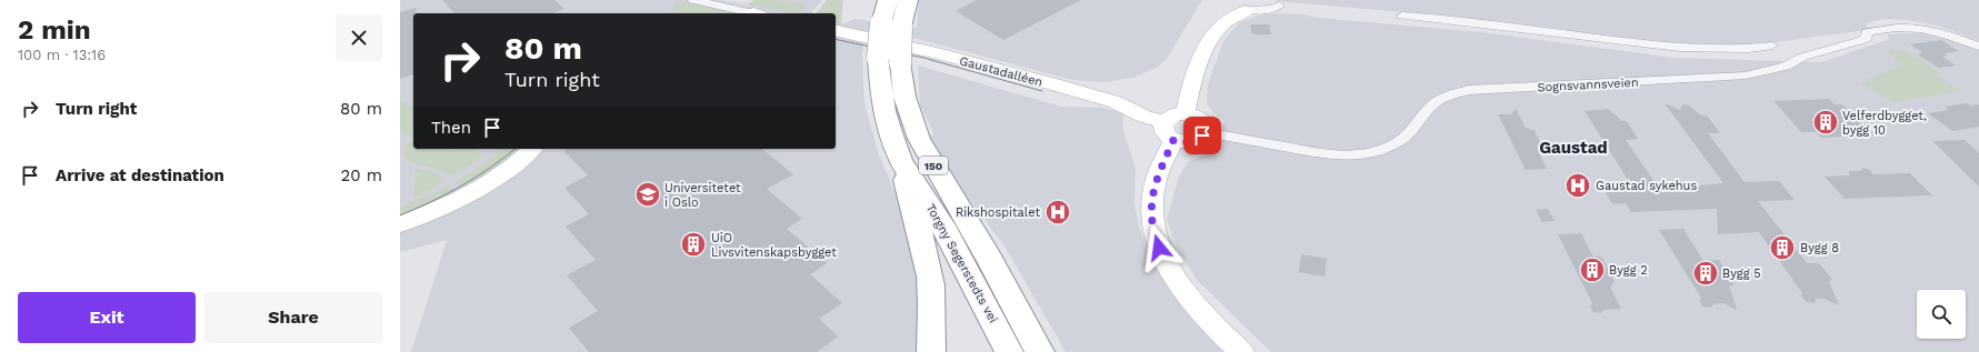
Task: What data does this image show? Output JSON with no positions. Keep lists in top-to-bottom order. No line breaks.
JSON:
{"streets":{"highway":["150","Torgny Segerstedts vei"],"street":["Gaustadalléen","Sognsvannsveien"]},"crossings":[["Gaustadalléen","Sognsvannsveien"]],"districts":["Gaustad"],"places":{"building":["Velferdbygget, bygg 10","UiO Livsvitenskapsbygget","Bygg 8","Bygg 2","Bygg 5"],"hospital":["Gaustad sykehus","Rikshospitalet"],"school or university":["Universitetet i Oslo"]},"page":{"heading":["2 min","100 m · 13:16"],"turn":["80 m","Turn right"],"list":[{"name":"Turn right","value":"80 m"},{"name":"Arrive at destination","value":"20 m"}],"then":"Then","buttons":["Exit","Share"]}}
